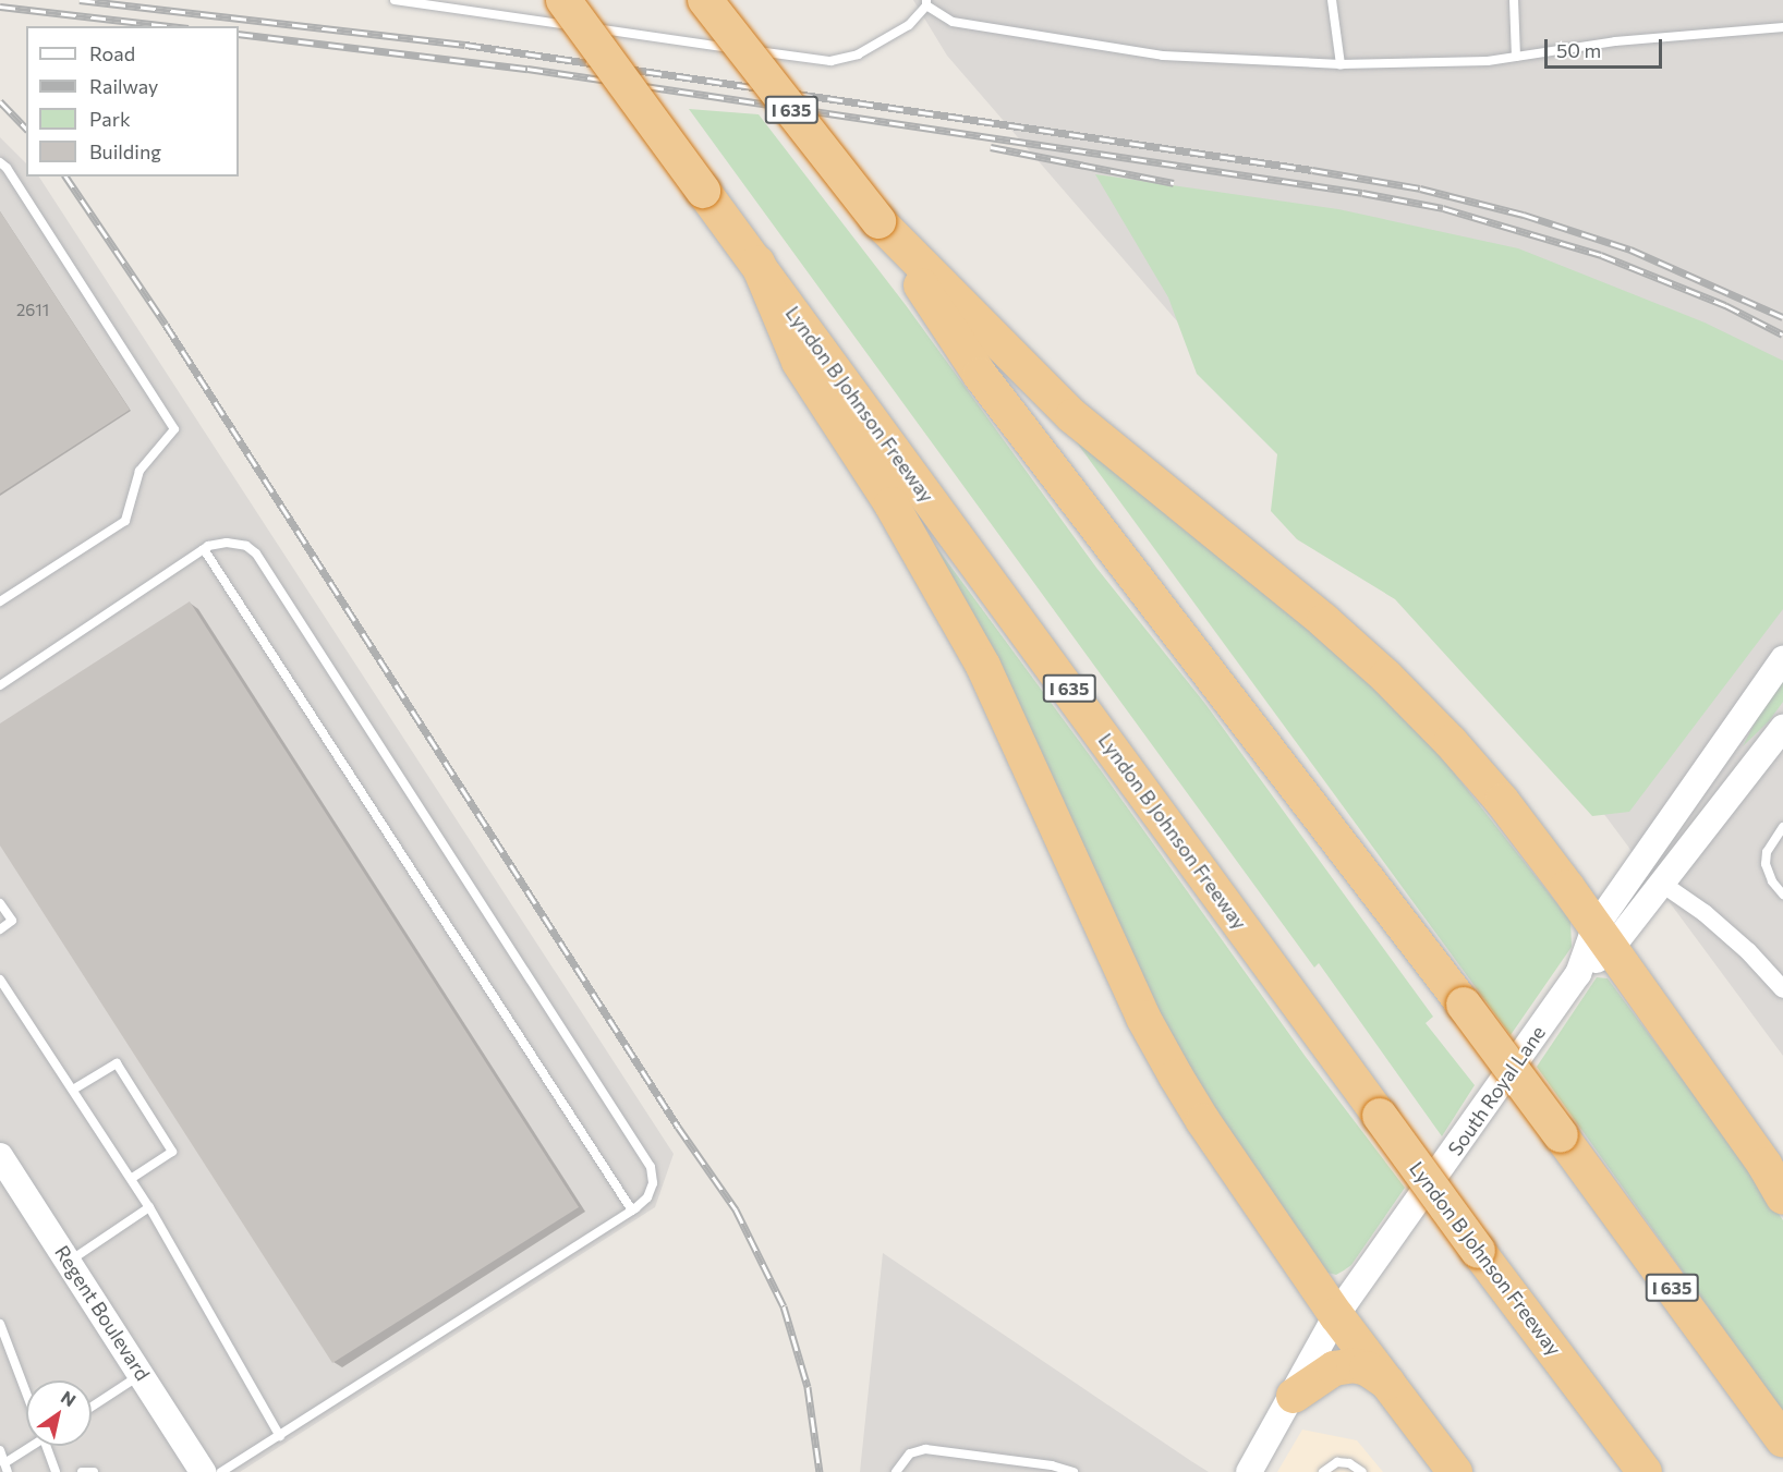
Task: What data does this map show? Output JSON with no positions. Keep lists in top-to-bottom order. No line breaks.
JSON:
{"streets":{"highway":["I 635","Lyndon B Johnson Freeway"],"main road":["South Royal Lane","Regent Boulevard"]},"house_numbers":["2611"],"legend":["Road","Railway","Park","Building"],"scale_bar":"50 m","north":"top right"}
